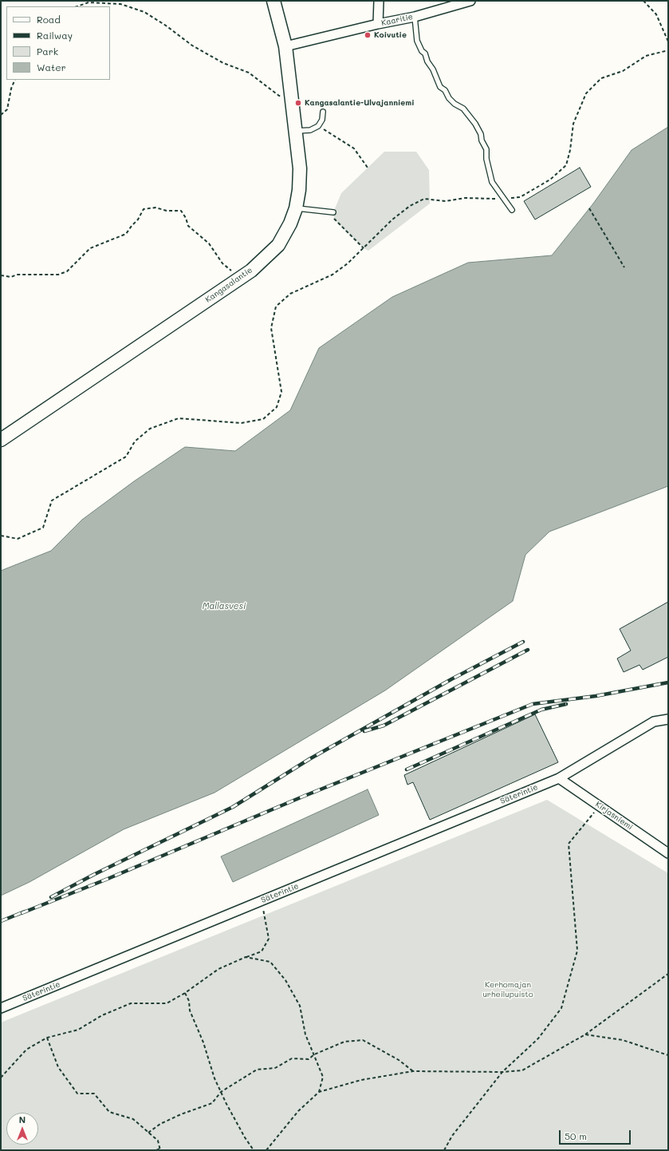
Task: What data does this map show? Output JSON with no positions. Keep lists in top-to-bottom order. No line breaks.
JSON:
{"streets":{"main road":["Kangasalantie"],"street":["Kaaritie","Säterintie","Kirjasniemi"]},"crossings":[["Kaaritie","Kangasalantie"],["Säterintie","Kirjasniemi"]],"water":["Mallasvesi"],"parks":["Kerhomajan urheilupuisto"],"places":["Koivutie","Kangasalantie-Ulvajanniemi"],"legend":["Road","Railway","Park","Water"],"scale_bar":"50 m","north":"top"}
